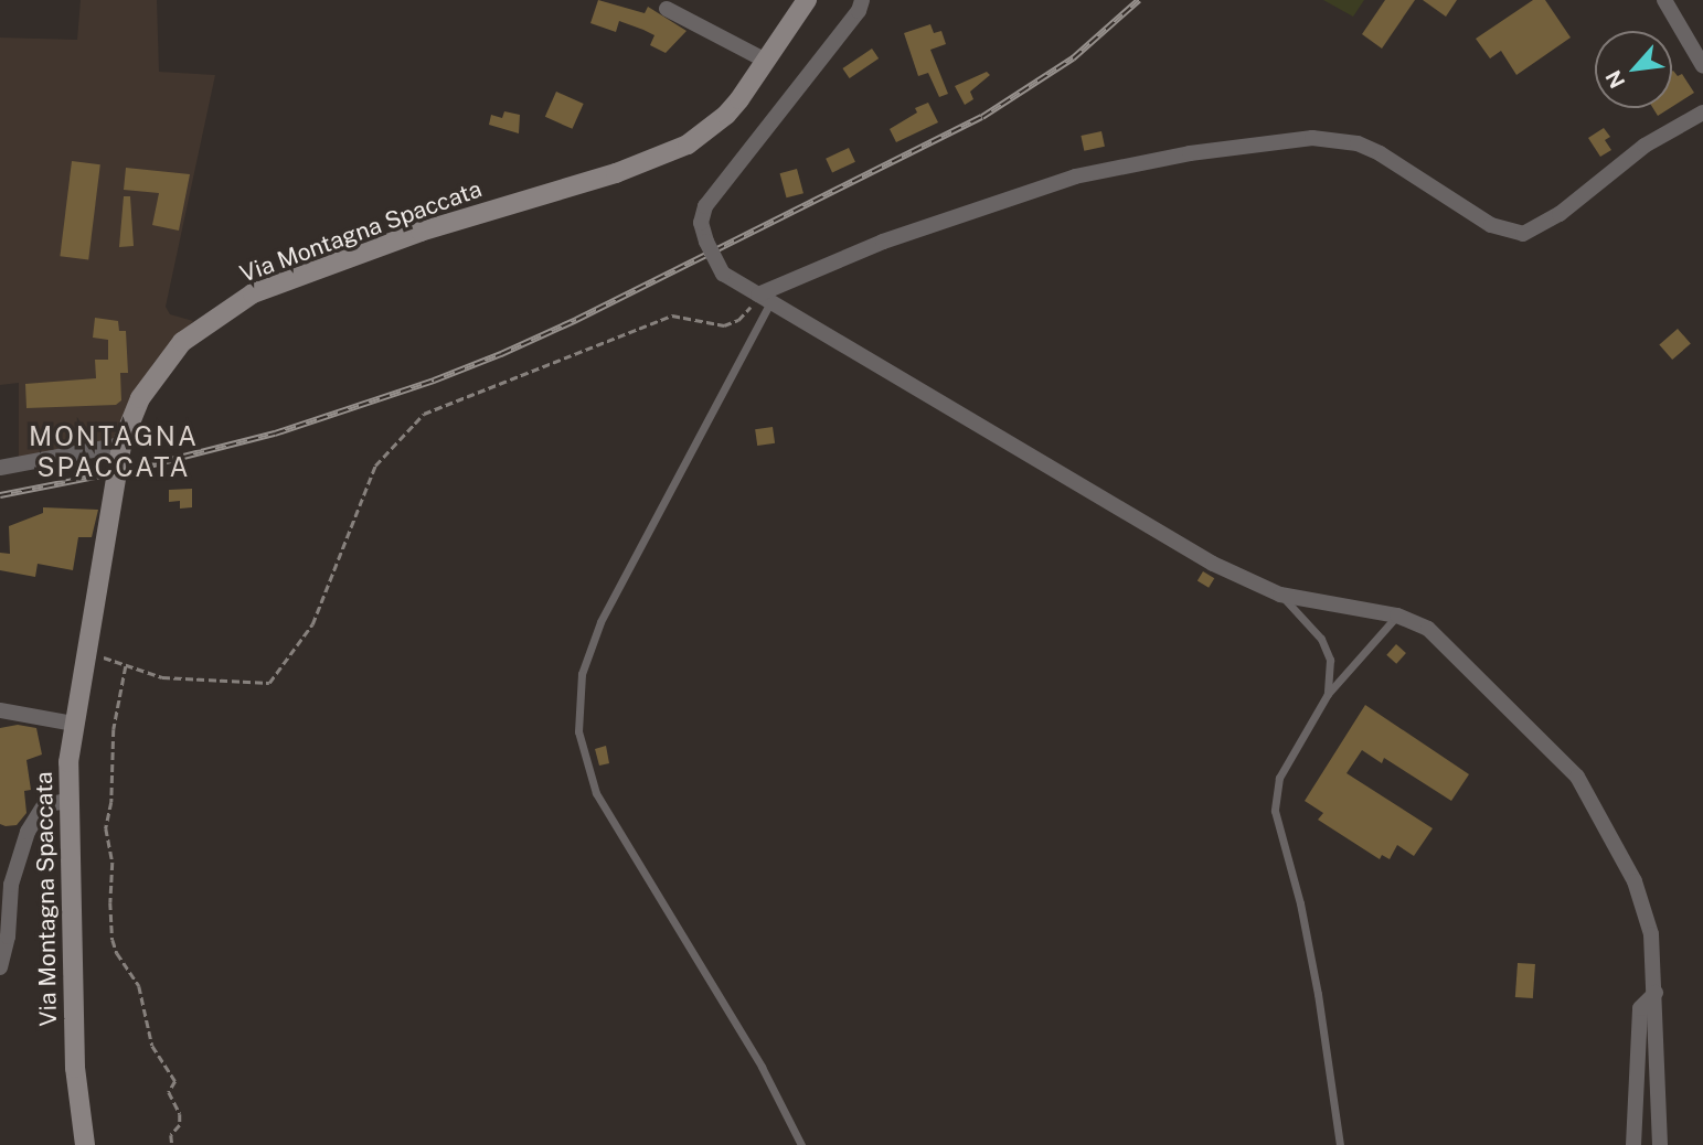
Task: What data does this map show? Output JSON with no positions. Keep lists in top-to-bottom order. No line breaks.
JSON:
{"streets":{"main road":["Via Montagna Spaccata"]},"districts":["MONTAGNA SPACCATA"],"north":"bottom left"}
